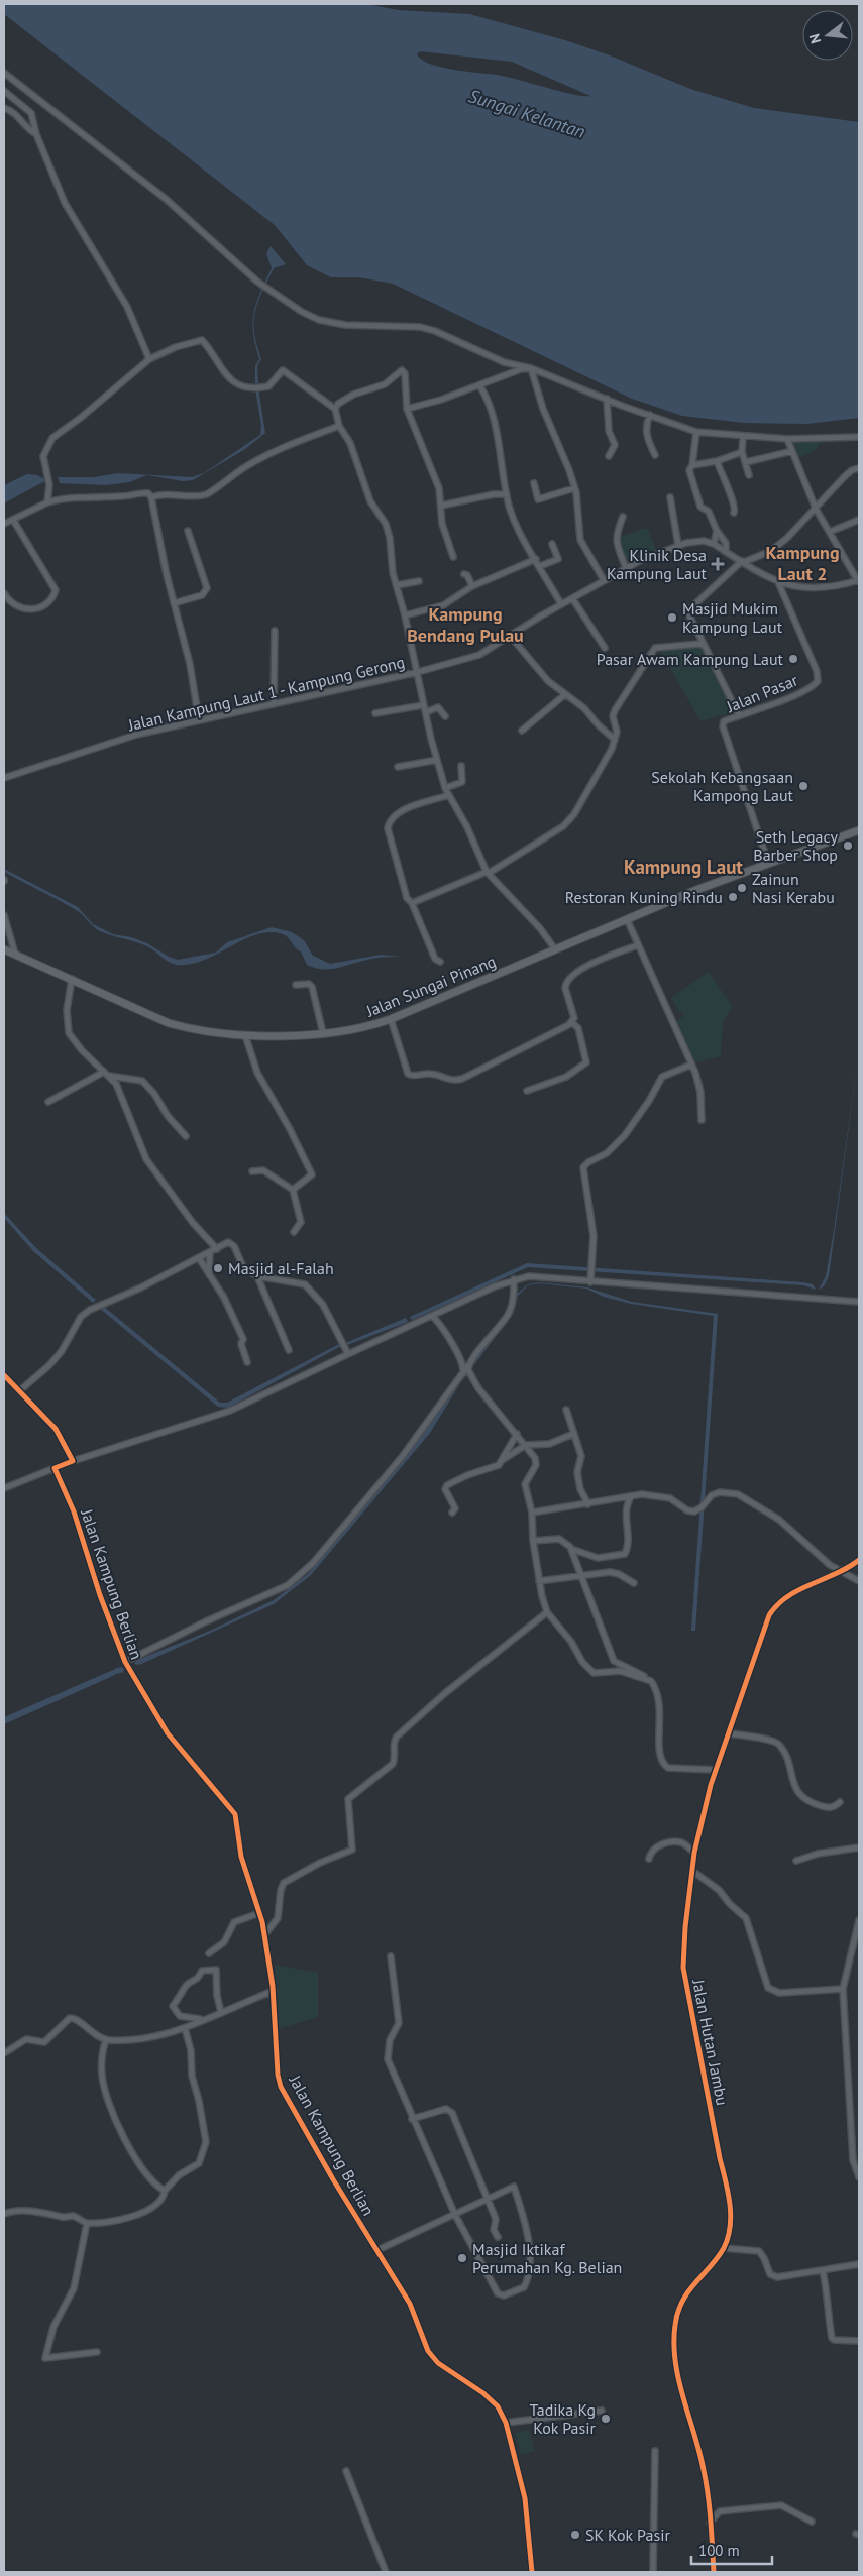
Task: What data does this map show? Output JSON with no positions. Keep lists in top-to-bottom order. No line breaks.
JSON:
{"streets":{"street":["Jalan Kampung Laut 1 - Kampung Gerong","Jalan Pasar","Jalan Sungai Pinang","Jalan Kampung Berlian","Jalan Hutan Jambu"]},"crossings":[["Jalan Pasar","Jalan Sungai Pinang"]],"districts":["Kampung Laut 2","Kampung Bendang Pulau","Kampung Laut"],"water":["Sungai Kelantan"],"places":{"health":["Klinik Desa Kampung Laut"],"other":["Masjid Mukim Kampung Laut","Pasar Awam Kampung Laut","Sekolah Kebangsaan Kampong Laut","Seth Legacy Barber Shop","Zainun Nasi Kerabu","Restoran Kuning Rindu","Masjid al-Falah","Masjid Iktikaf Perumahan Kg. Belian","Tadika Kg Kok Pasir","SK Kok Pasir"]},"scale_bar":"100 m","north":"left"}
